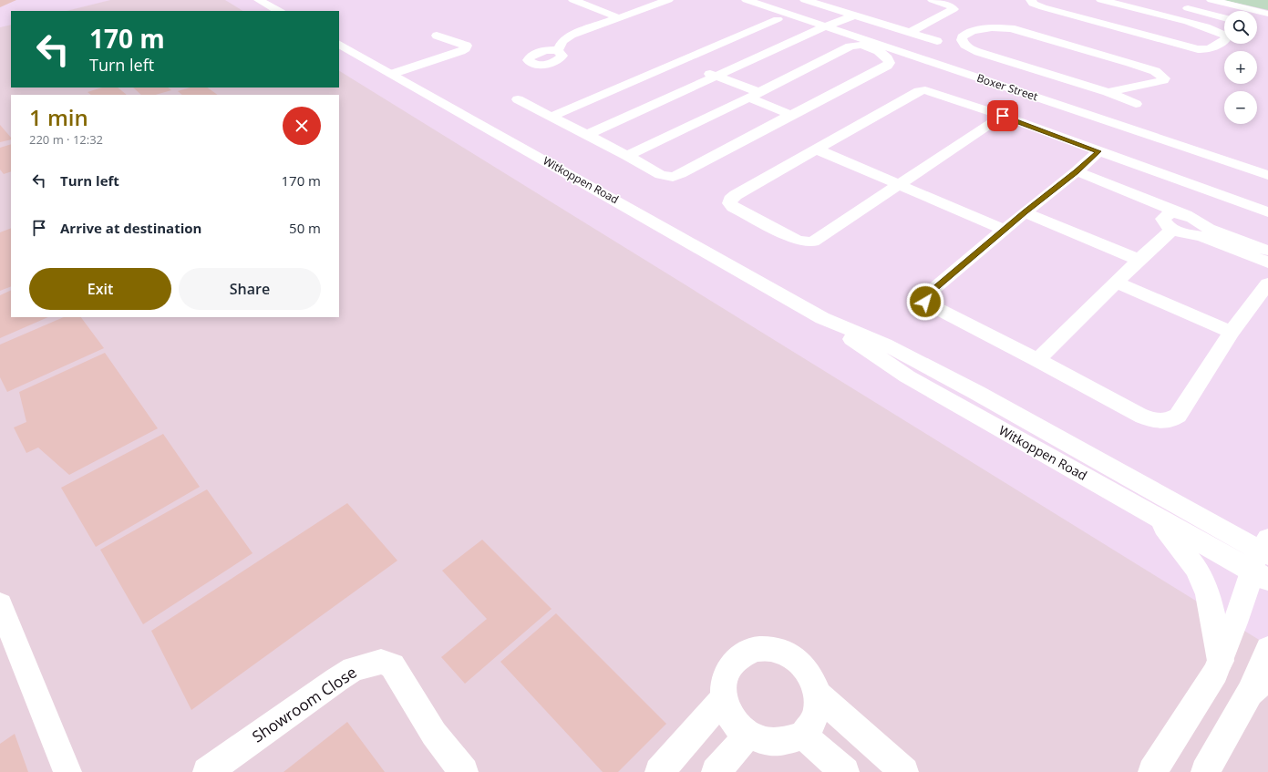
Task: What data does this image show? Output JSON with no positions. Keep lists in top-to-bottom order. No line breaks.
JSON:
{"streets":{"street":["Boxer Street","Witkoppen Road","Showroom Close"]},"page":{"map_buttons":["+","−"],"turn":["170 m","Turn left"],"heading":["1 min","220 m · 12:32"],"list":[{"name":"Turn left","value":"170 m"},{"name":"Arrive at destination","value":"50 m"}],"buttons":["Exit","Share"]}}
